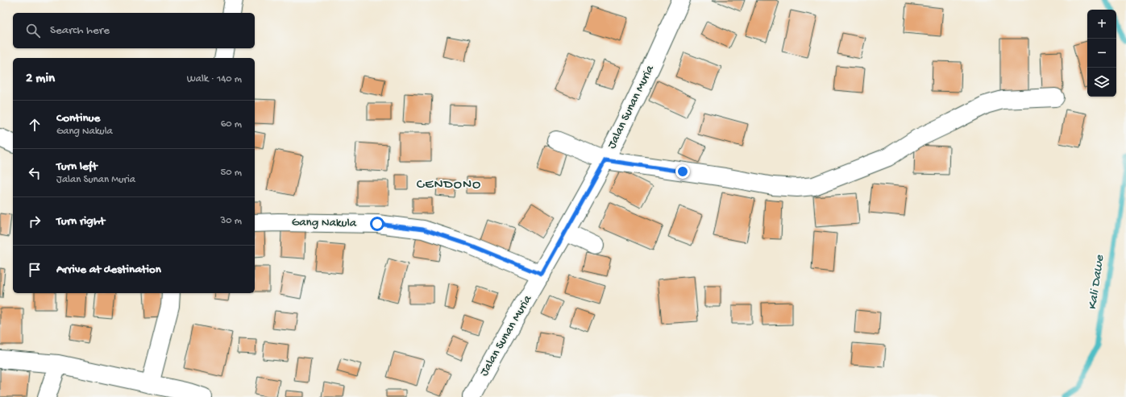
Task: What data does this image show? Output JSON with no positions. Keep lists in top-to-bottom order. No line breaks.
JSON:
{"streets":{"street":["Jalan Sunan Muria","Gang Nakula"]},"crossings":[["Jalan Sunan Muria","Gang Nakula"]],"districts":["CENDONO"],"water":["Kali Dawe"],"page":{"map_buttons":["+","−"],"search":"Search here","heading":["2 min","Walk · 140 m"],"list":[["Continue","Gang Nakula","60 m"],["Turn left","Jalan Sunan Muria","50 m"],["Turn right","30 m"],"Arrive at destination"]}}
